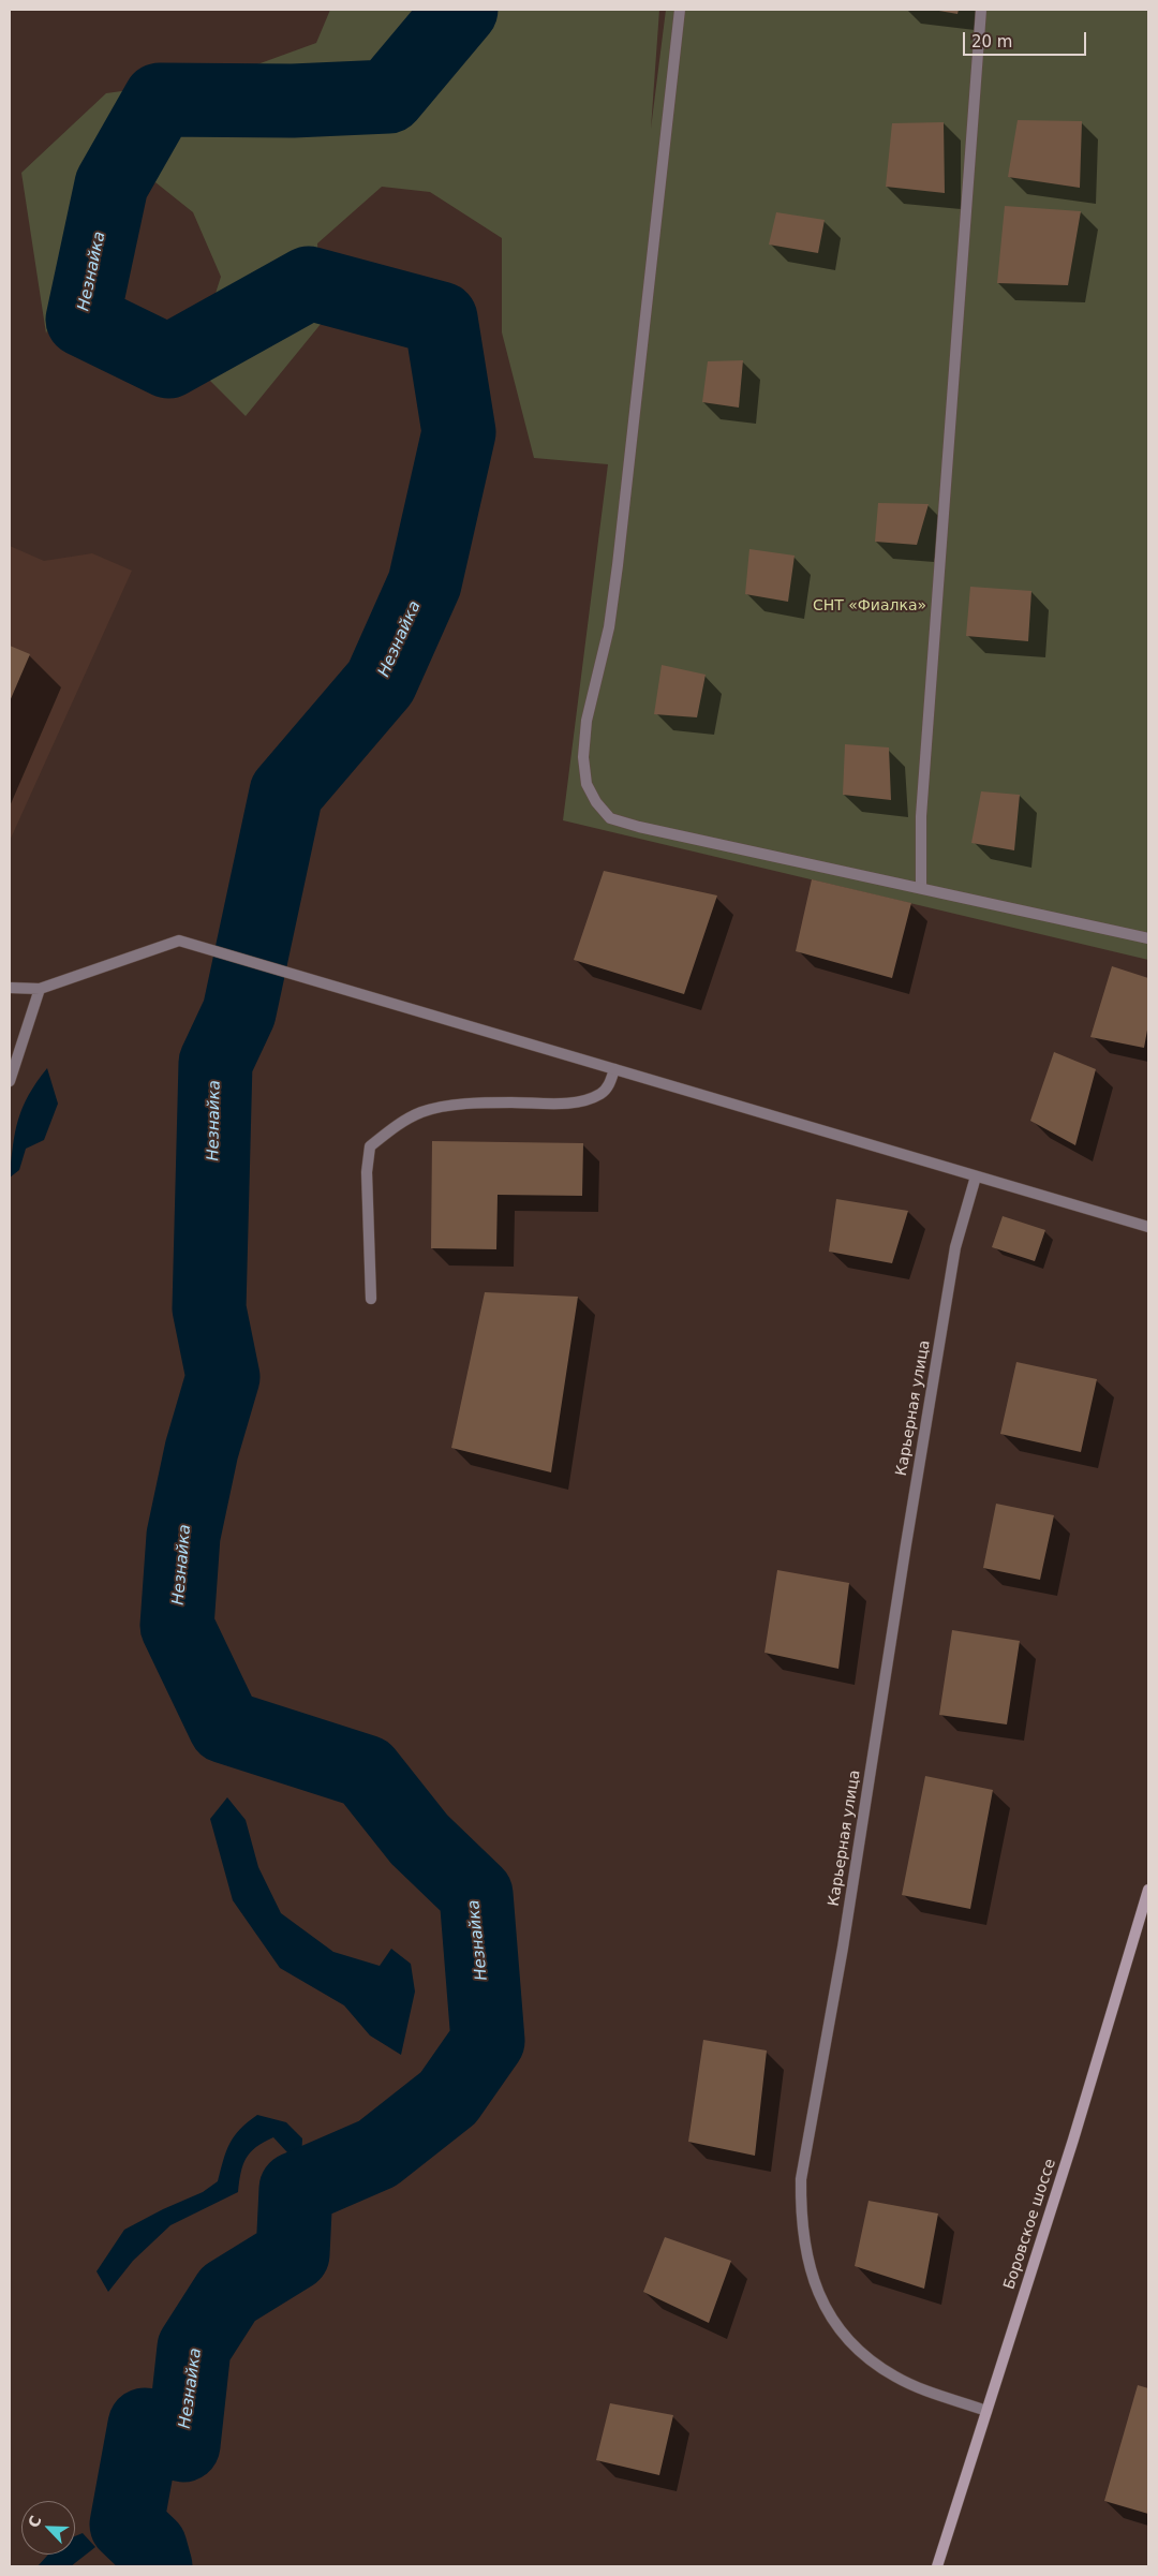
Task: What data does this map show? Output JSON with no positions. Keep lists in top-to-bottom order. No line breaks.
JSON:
{"streets":{"main road":["Боровское шоссе"],"street":["Карьерная улица"]},"crossings":[["Карьерная улица","Боровское шоссе"]],"water":["Незнайка"],"parks":["СНТ «Фиалка»"],"scale_bar":"20 m","north":"top left"}
